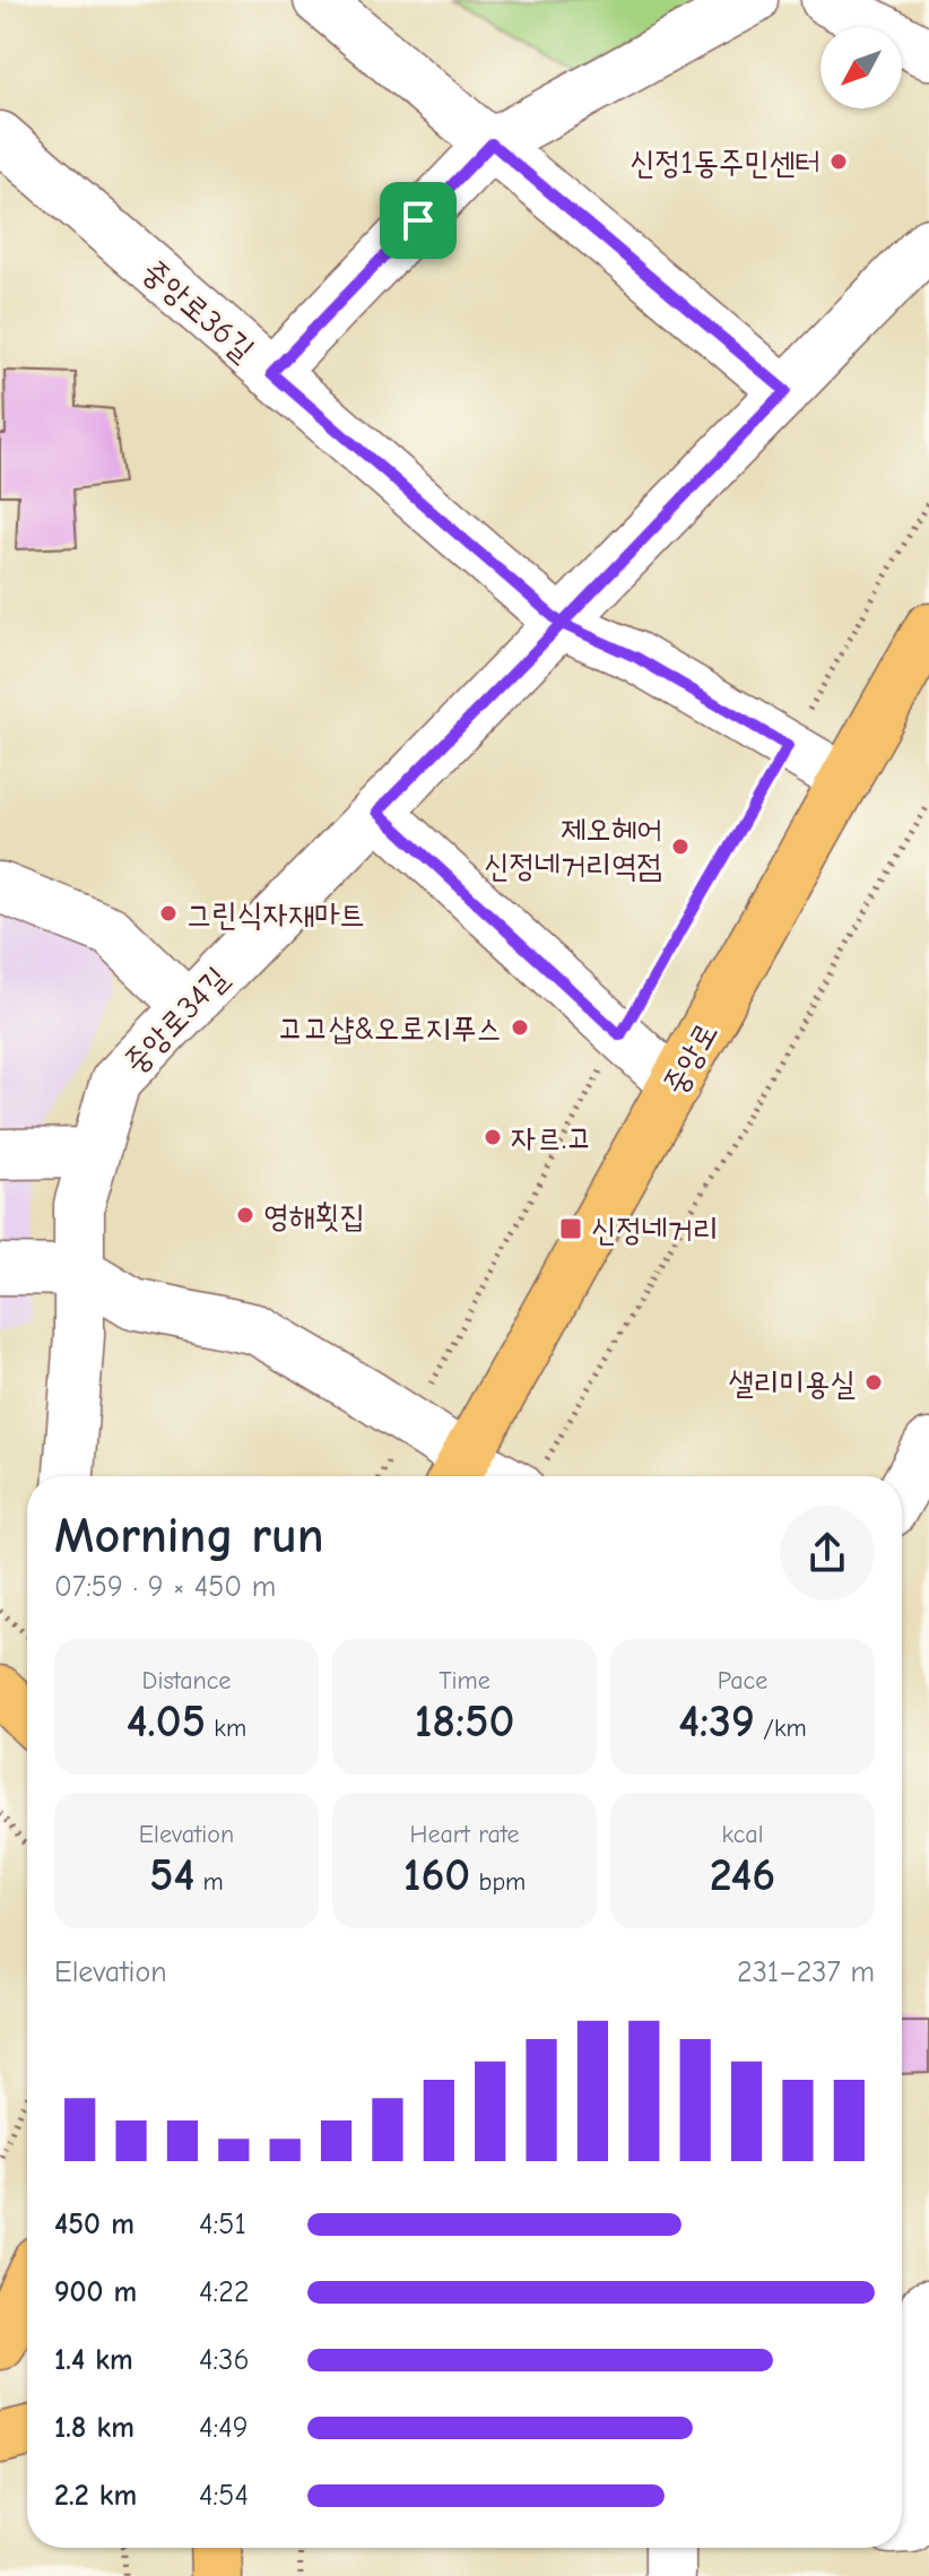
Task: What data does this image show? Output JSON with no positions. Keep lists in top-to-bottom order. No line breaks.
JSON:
{"streets":{"main road":["중앙로"],"street":["중앙로36길","중앙로34길"]},"crossings":[["중앙로36길","중앙로34길"],["중앙로36길","중앙로"]],"places":{"other":["신정1동주민센터","제오헤어 신정네거리역점","그린식자재마트","고고샵&오로지푸스","자르.고","영해횟집","샐리미용실"],"transit":["신정네거리"]},"north":"bottom left","page":{"heading":["Morning run","07:59 · 9 × 450 m"],"stats":[["Distance","4.05 km"],["Time","18:50"],["Pace","4:39 /km"],["Elevation","54 m"],["Heart rate","160 bpm"],["kcal","246"]],"chart":["Elevation","231–237 m"],"list":[{"name":"450 m","note":"4:51"},{"name":"900 m","note":"4:22"},{"name":"1.4 km","note":"4:36"},{"name":"1.8 km","note":"4:49"},{"name":"2.2 km","note":"4:54"}]}}
